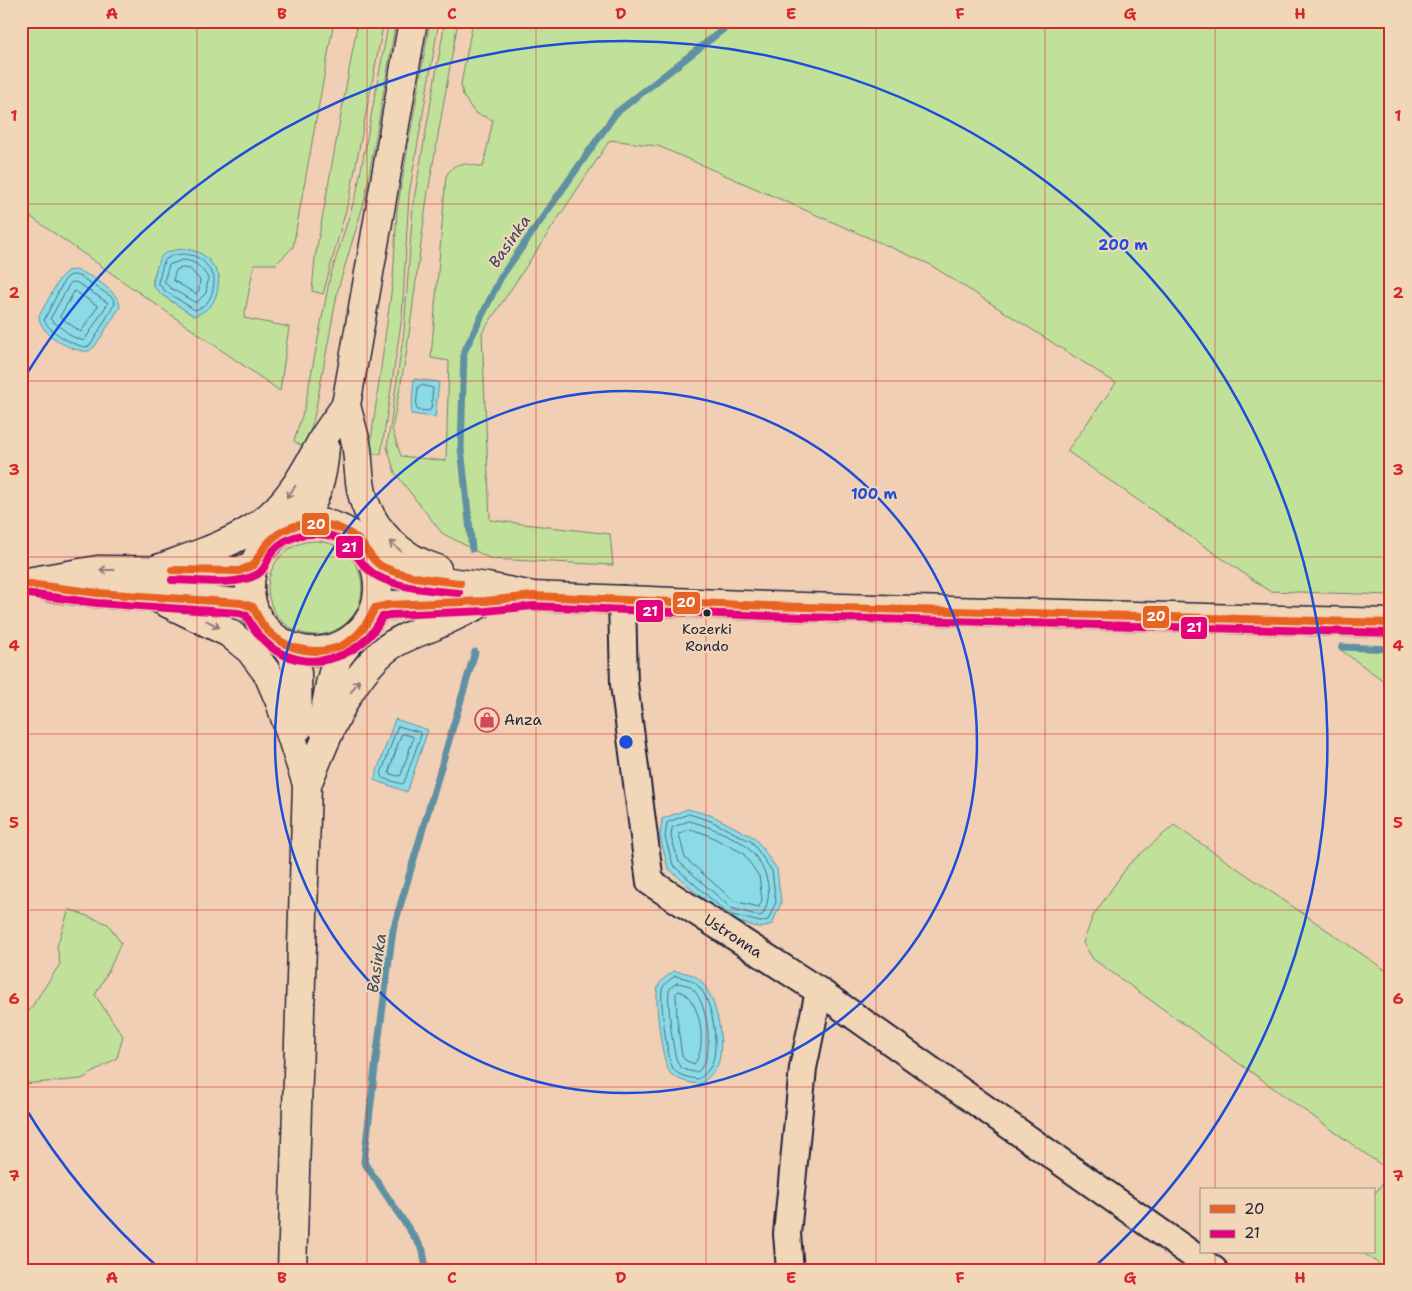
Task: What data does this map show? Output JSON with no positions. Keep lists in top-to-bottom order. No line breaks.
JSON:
{"streets":{"street":["Ustronna"]},"water":["Basinka"],"places":{"other":["Kozerki Rondo"],"shop":["Anza"]},"lines":["transit line 20","transit line 21"],"legend":["20","21"],"grid":{"columns":["A","B","C","D","E","F","G","H"],"rows":["1","2","3","4","5","6","7"]},"rings":["200 m","100 m"]}
